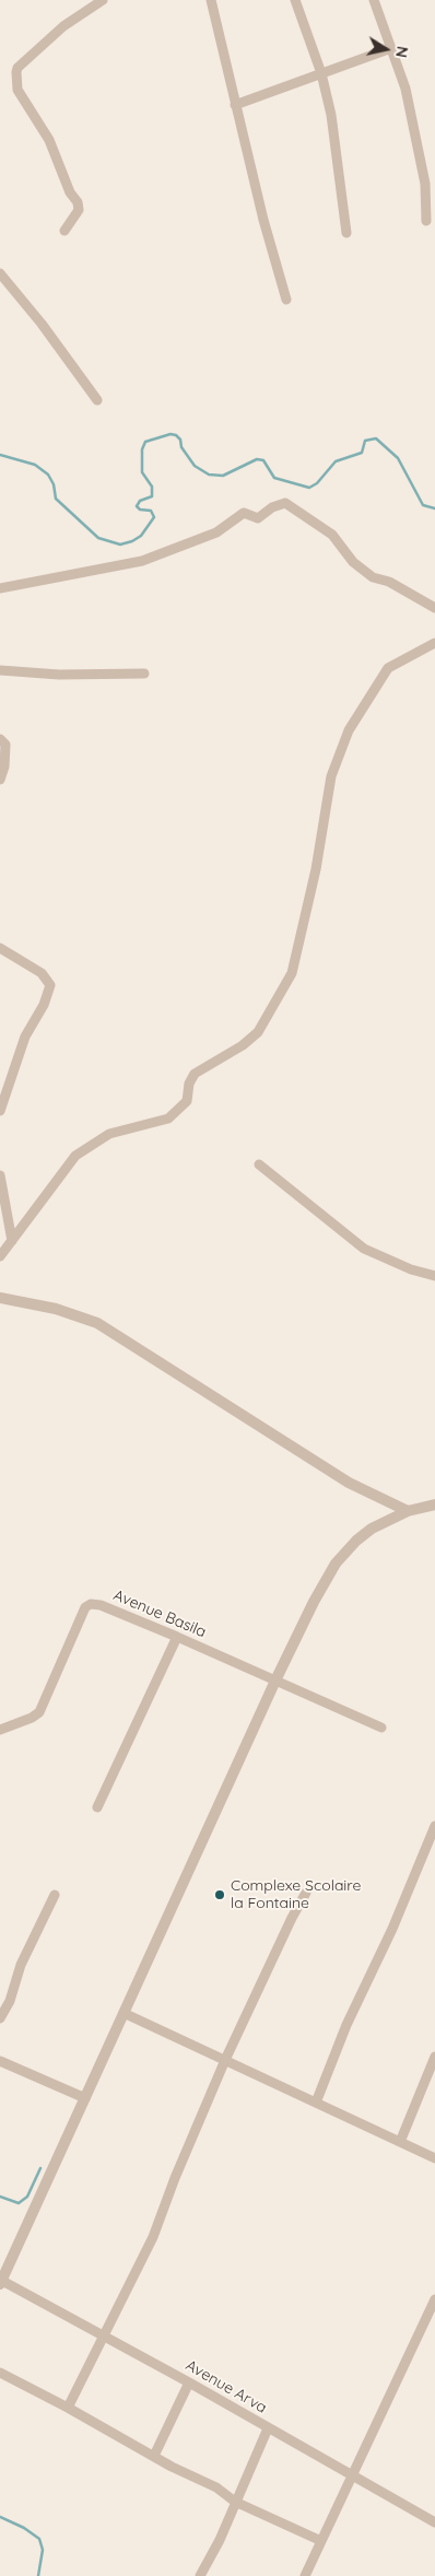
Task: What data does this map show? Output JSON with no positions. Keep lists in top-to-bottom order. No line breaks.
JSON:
{"streets":{"street":["Avenue Basila","Avenue Arva"]},"places":["Complexe Scolaire la Fontaine"],"north":"right"}
